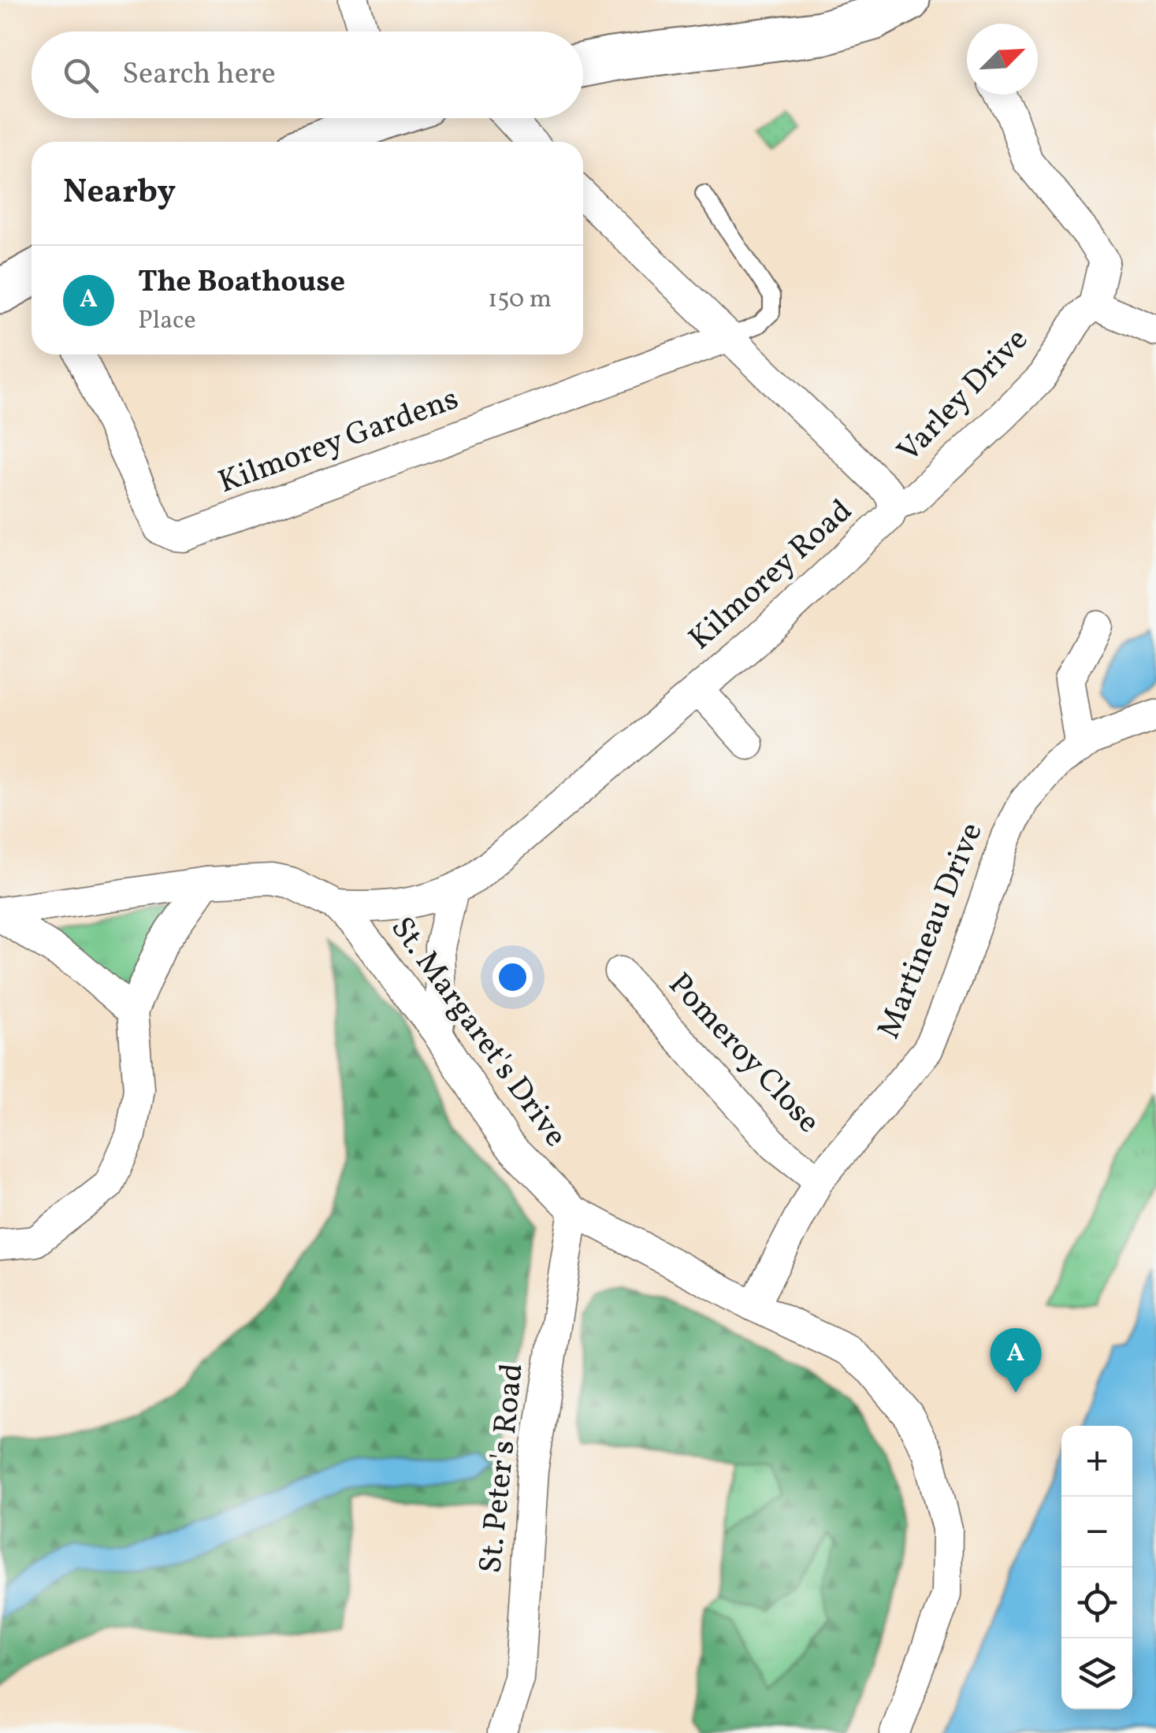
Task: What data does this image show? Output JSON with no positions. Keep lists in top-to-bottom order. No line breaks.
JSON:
{"streets":{"street":["Varley Drive","Kilmorey Gardens","Kilmorey Road","Martineau Drive","St. Margaret's Drive","Pomeroy Close","St. Peter's Road"]},"crossings":[["Varley Drive","Kilmorey Road"],["Kilmorey Gardens","Kilmorey Road"],["Kilmorey Road","St. Margaret's Drive"],["Martineau Drive","St. Margaret's Drive"],["Martineau Drive","Pomeroy Close"],["St. Margaret's Drive","St. Peter's Road"]],"north":"top right","page":{"search":"Search here","heading":"Nearby","list":[{"mark":"A","name":"The Boathouse","note":"Place","value":"150 m"}],"pins":"A","map_buttons":["+","−"]}}
